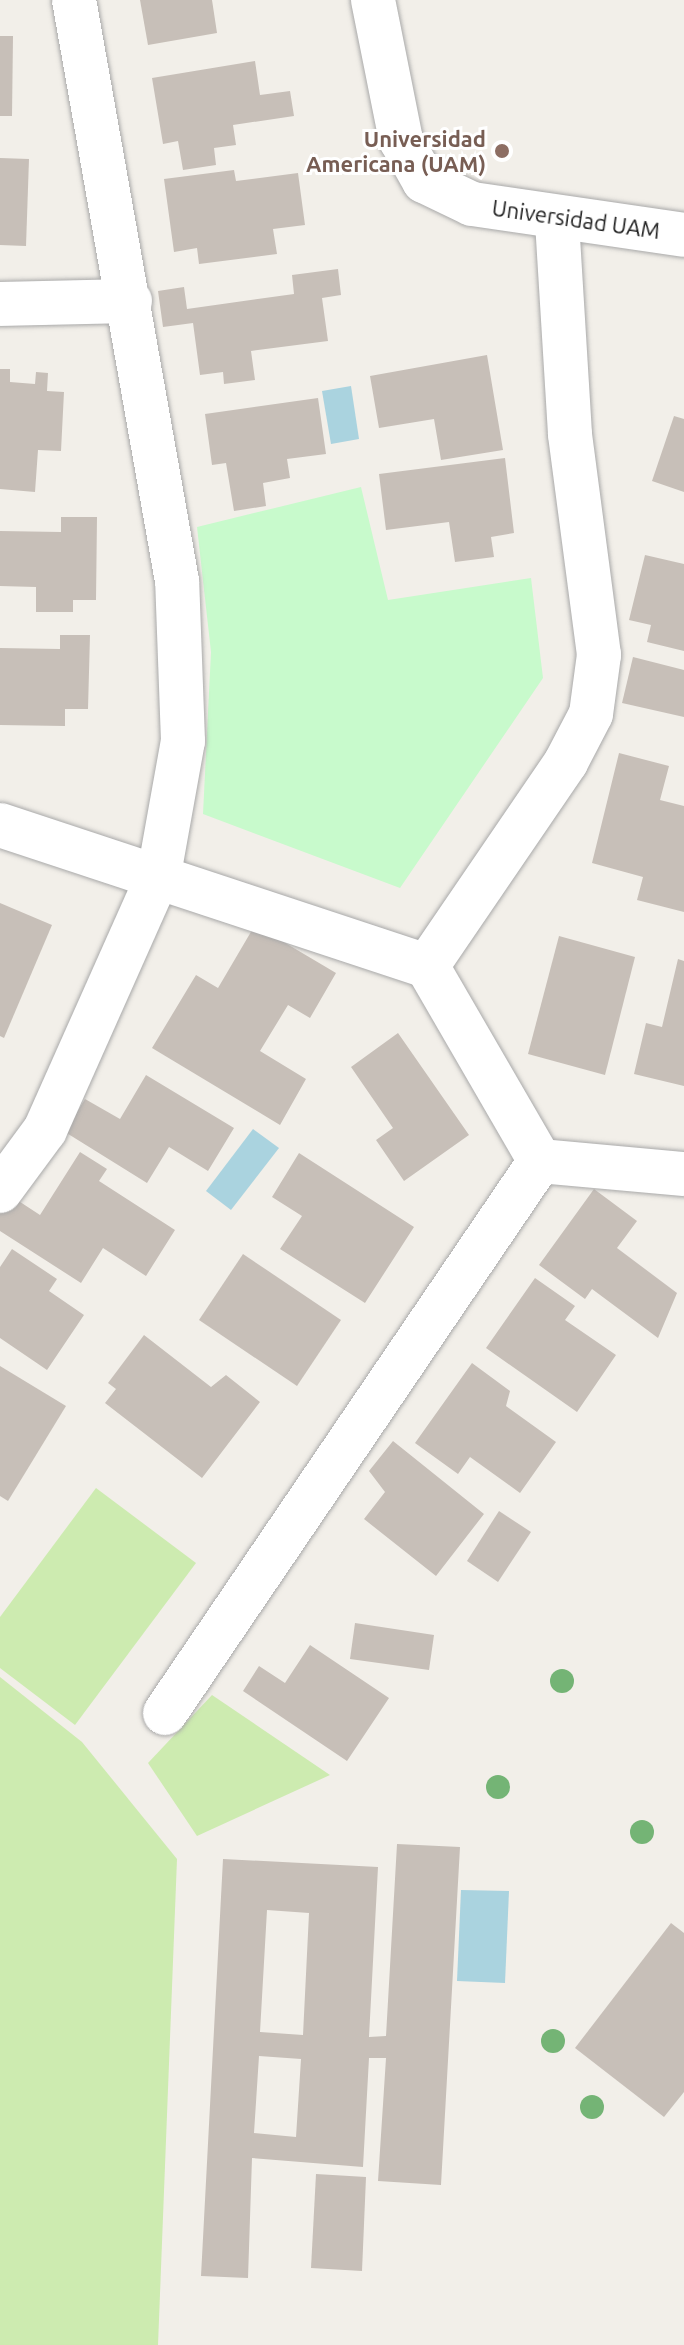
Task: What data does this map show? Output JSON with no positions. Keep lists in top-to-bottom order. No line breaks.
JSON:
{"streets":{"street":["Universidad UAM"]},"places":["Universidad Americana (UAM)"]}
